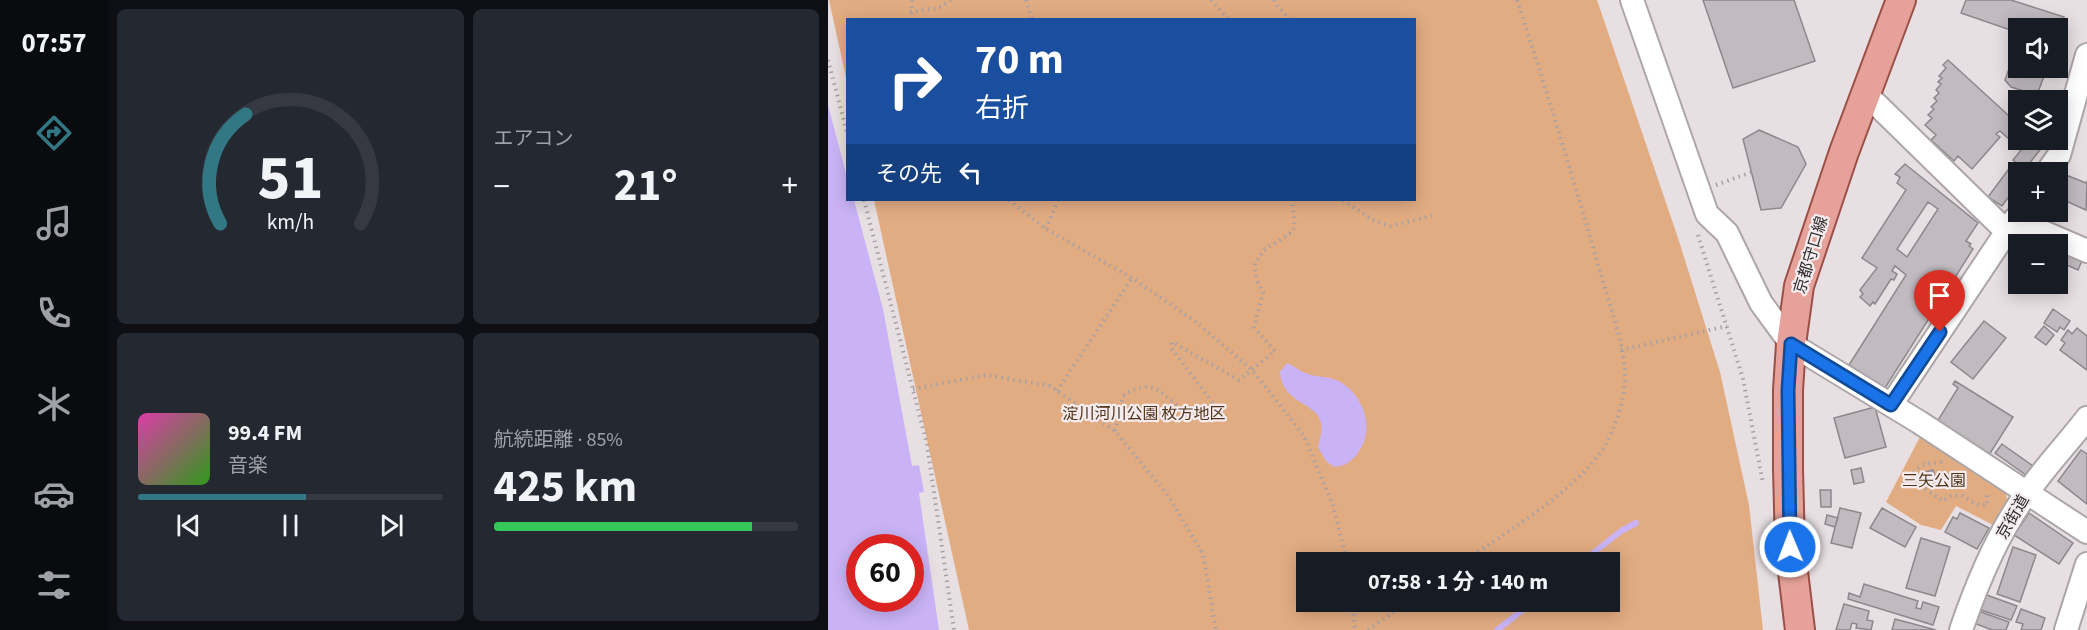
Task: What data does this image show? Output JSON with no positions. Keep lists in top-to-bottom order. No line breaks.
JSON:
{"streets":{"main road":["京都守口線"],"street":["京街道"]},"parks":["淀川河川公園 枚方地区","三矢公園"],"page":{"tabs":"07:57","tile":["エアコン",["航続距離 · 85%","425 km"]],"map_buttons":["+","−"],"turn":["70 m","右折"],"then":"その先","heat":["−","21°","+"],"song":["99.4 FM","音楽"],"limit":"60","trip":"07:58 · 1 分 · 140 m","gauge":["51","km/h"]}}
